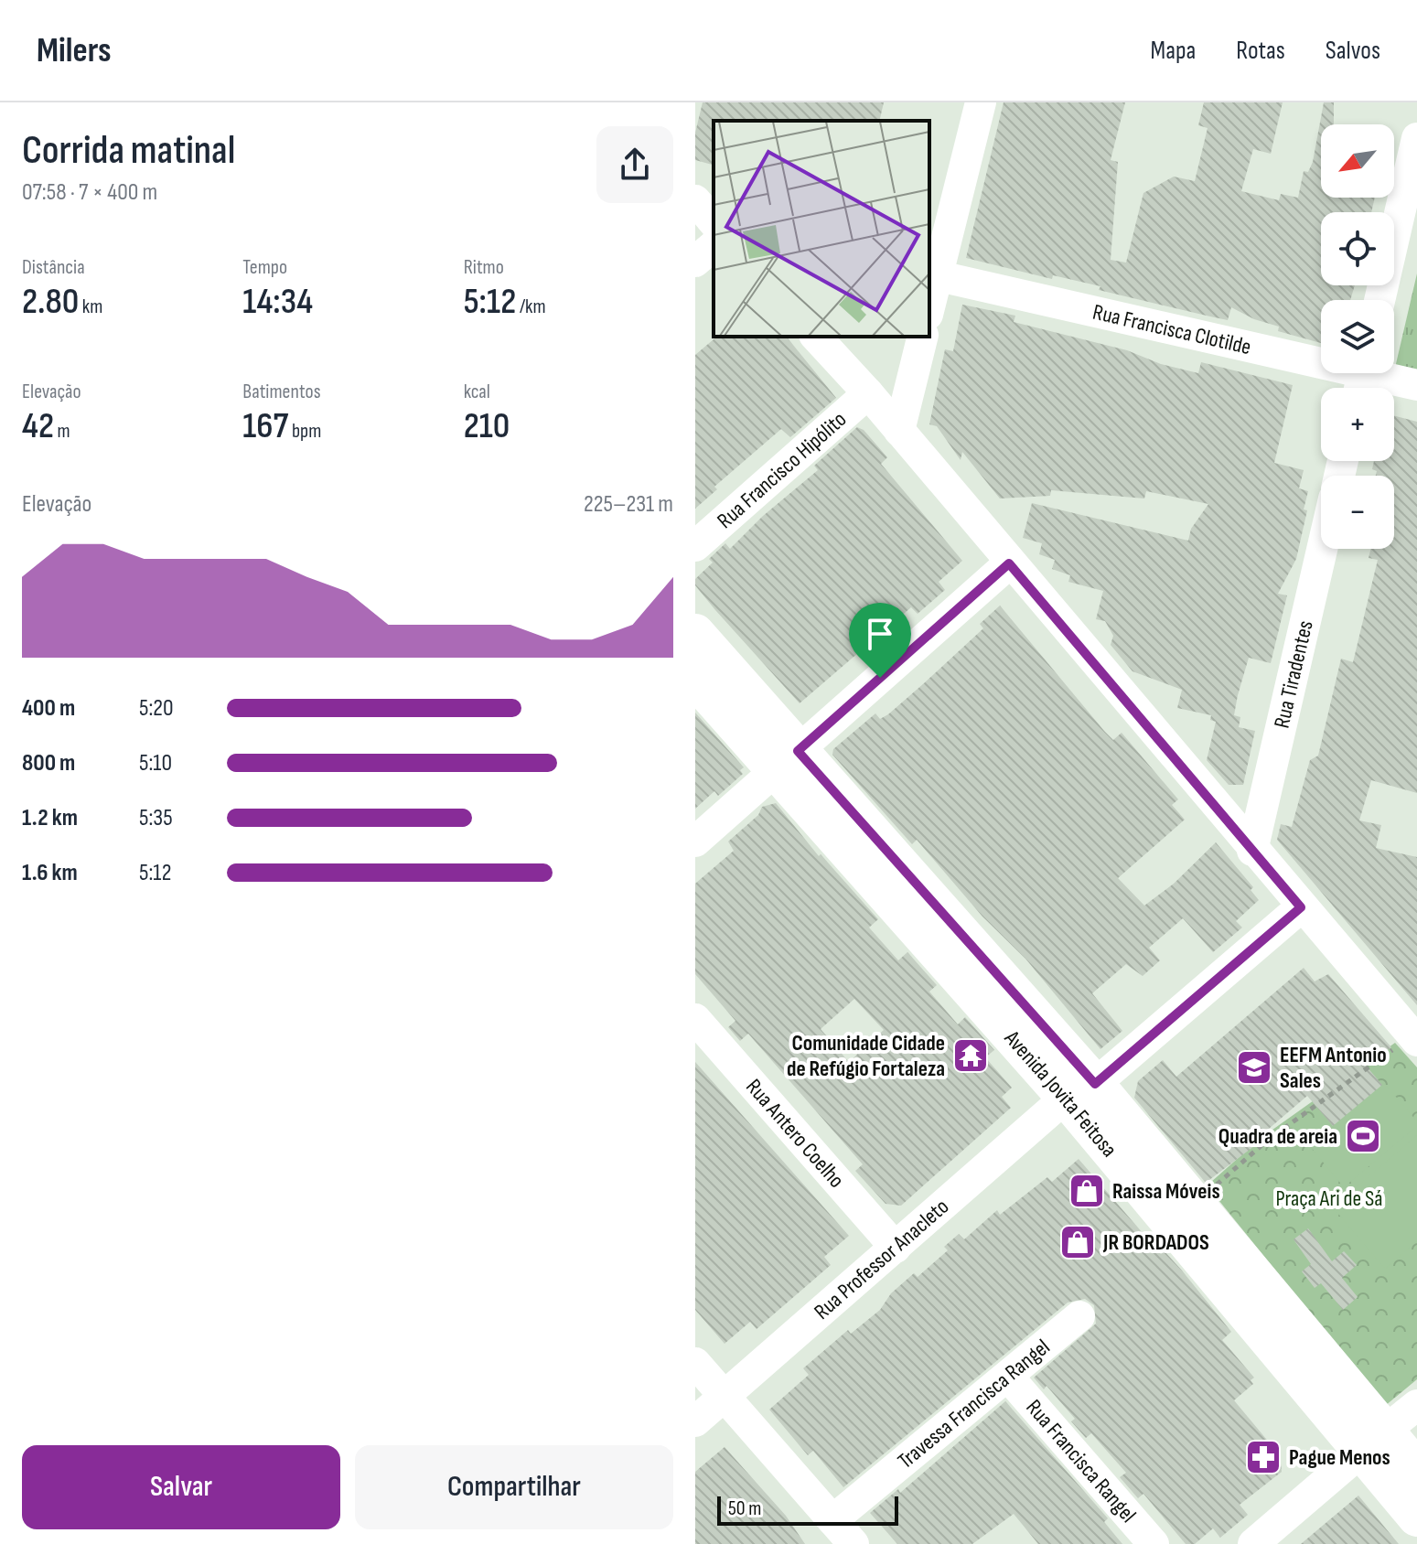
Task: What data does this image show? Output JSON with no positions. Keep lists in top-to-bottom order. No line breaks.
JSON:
{"streets":{"main road":["Avenida Jovita Feitosa"],"street":["Rua Francisca Clotilde","Rua Francisco Hipólito","Rua Tiradentes","Rua Antero Coelho","Rua Professor Anacleto","Travessa Francisca Rangel","Rua Francisca Rangel"]},"crossings":[["Avenida Jovita Feitosa","Rua Professor Anacleto"],["Rua Antero Coelho","Rua Professor Anacleto"],["Travessa Francisca Rangel","Rua Francisca Rangel"]],"parks":["Praça Ari de Sá"],"places":{"temple":["Comunidade Cidade de Refúgio Fortaleza"],"school or university":["EEFM Antonio Sales"],"sports":["Quadra de areia"],"shop":["Raissa Móveis","JR BORDADOS"],"pharmacy":["Pague Menos"]},"scale_bar":"50 m","north":"bottom left","page":{"header":"Milers","nav":["Mapa","Rotas","Salvos"],"heading":["Corrida matinal","07:58 · 7 × 400 m"],"map_buttons":["+","−"],"stats":[["Distância","2.80 km"],["Tempo","14:34"],["Ritmo","5:12 /km"],["Elevação","42 m"],["Batimentos","167 bpm"],["kcal","210"]],"chart":["Elevação","225–231 m"],"list":[{"name":"400 m","note":"5:20"},{"name":"800 m","note":"5:10"},{"name":"1.2 km","note":"5:35"},{"name":"1.6 km","note":"5:12"}],"buttons":["Salvar","Compartilhar"],"scale":"50 m"}}
